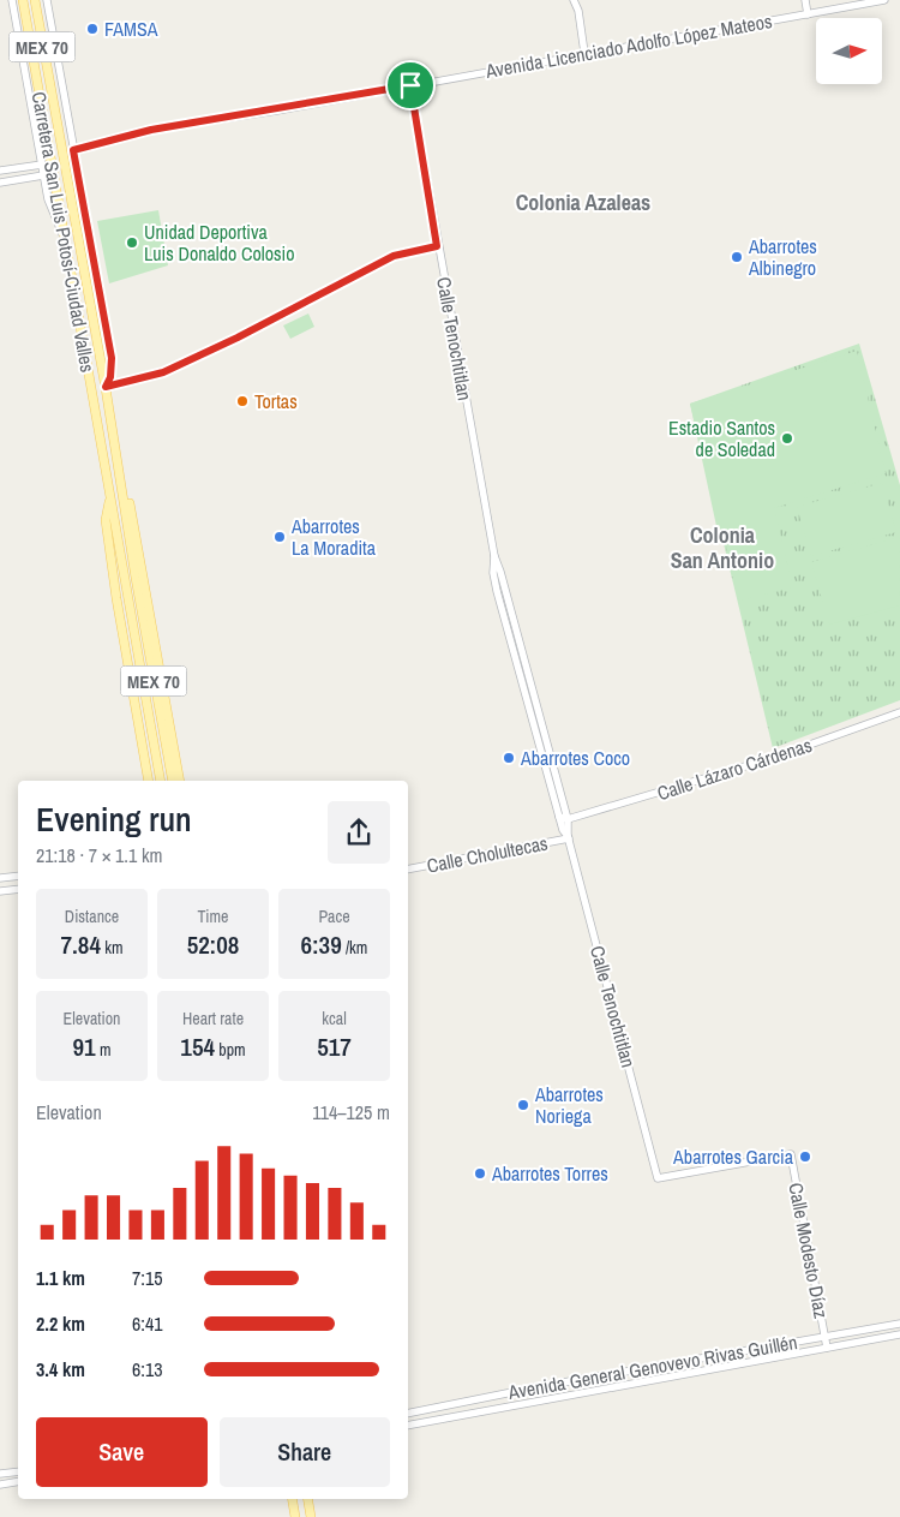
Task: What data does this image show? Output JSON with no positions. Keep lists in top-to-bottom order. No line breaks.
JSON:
{"streets":{"main road":["MEX 70","Carretera San Luis Potosí-Ciudad Valles"],"street":["Avenida Licenciado Adolfo López Mateos","Calle Tenochtitlan","Calle Lázaro Cárdenas","Calle Cholultecas","Calle Modesto Díaz","Avenida General Genovevo Rivas Guillén"]},"crossings":[["Avenida Licenciado Adolfo López Mateos","Calle Tenochtitlan"],["Calle Tenochtitlan","Calle Lázaro Cárdenas"],["Calle Tenochtitlan","Calle Cholultecas"],["Calle Tenochtitlan","Calle Modesto Díaz"],["Calle Modesto Díaz","Avenida General Genovevo Rivas Guillén"]],"districts":["Colonia Azaleas","Colonia San Antonio"],"places":["FAMSA","Unidad Deportiva Luis Donaldo Colosio","Abarrotes Albinegro","Tortas","Estadio Santos de Soledad","Abarrotes La Moradita","Abarrotes Coco","Abarrotes Noriega","Abarrotes Garcia","Abarrotes Torres"],"north":"right","page":{"heading":["Evening run","21:18 · 7 × 1.1 km"],"stats":[["Distance","7.84 km"],["Time","52:08"],["Pace","6:39 /km"],["Elevation","91 m"],["Heart rate","154 bpm"],["kcal","517"]],"chart":["Elevation","114–125 m"],"list":[{"name":"1.1 km","note":"7:15"},{"name":"2.2 km","note":"6:41"},{"name":"3.4 km","note":"6:13"}],"buttons":["Save","Share"]}}
